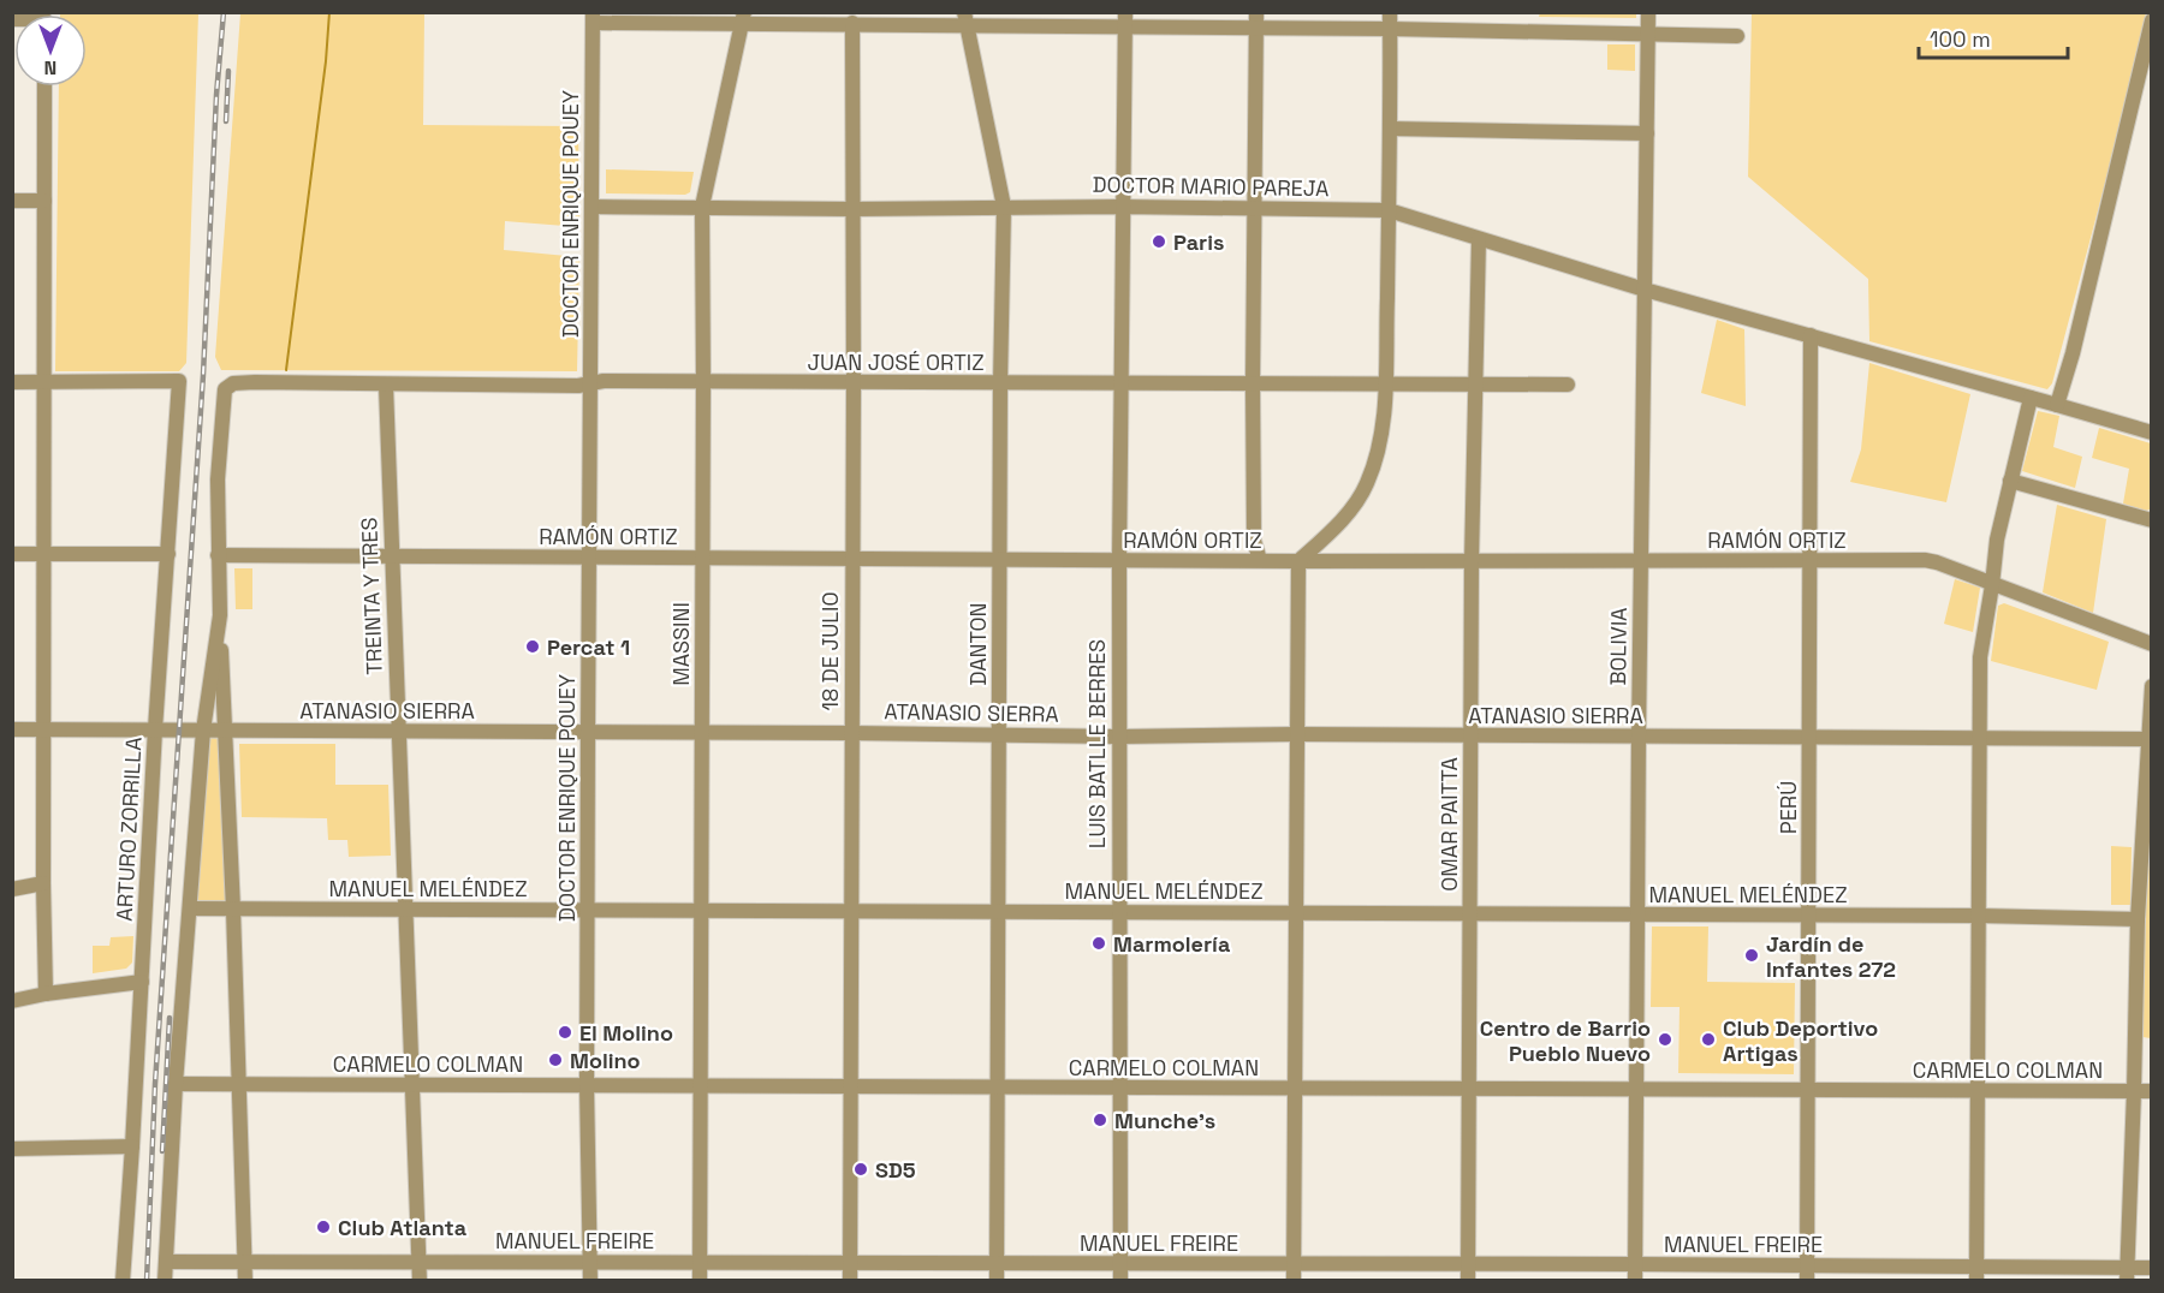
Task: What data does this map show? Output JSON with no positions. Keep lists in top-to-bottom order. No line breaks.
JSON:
{"streets":{"street":["DOCTOR MARIO PAREJA","DOCTOR ENRIQUE POUEY","JUAN JOSÉ ORTIZ","RAMÓN ORTIZ","TREINTA Y TRES","MASSINI","DANTON","BOLIVIA","18 DE JULIO","ATANASIO SIERRA","LUIS BATLLE BERRES","PERÚ","OMAR PAITTA","ARTURO ZORRILLA","MANUEL MELÉNDEZ","CARMELO COLMAN","MANUEL FREIRE"]},"crossings":[["DOCTOR MARIO PAREJA","DOCTOR ENRIQUE POUEY"],["DOCTOR MARIO PAREJA","MASSINI"],["DOCTOR MARIO PAREJA","DANTON"],["DOCTOR MARIO PAREJA","BOLIVIA"],["DOCTOR MARIO PAREJA","18 DE JULIO"],["DOCTOR MARIO PAREJA","LUIS BATLLE BERRES"],["DOCTOR MARIO PAREJA","PERÚ"],["DOCTOR MARIO PAREJA","OMAR PAITTA"],["DOCTOR ENRIQUE POUEY","JUAN JOSÉ ORTIZ"],["DOCTOR ENRIQUE POUEY","RAMÓN ORTIZ"],["DOCTOR ENRIQUE POUEY","ATANASIO SIERRA"],["DOCTOR ENRIQUE POUEY","MANUEL MELÉNDEZ"],["DOCTOR ENRIQUE POUEY","CARMELO COLMAN"],["DOCTOR ENRIQUE POUEY","MANUEL FREIRE"],["JUAN JOSÉ ORTIZ","RAMÓN ORTIZ"],["JUAN JOSÉ ORTIZ","TREINTA Y TRES"],["JUAN JOSÉ ORTIZ","MASSINI"],["JUAN JOSÉ ORTIZ","DANTON"],["JUAN JOSÉ ORTIZ","18 DE JULIO"],["JUAN JOSÉ ORTIZ","LUIS BATLLE BERRES"],["JUAN JOSÉ ORTIZ","OMAR PAITTA"],["RAMÓN ORTIZ","TREINTA Y TRES"],["RAMÓN ORTIZ","MASSINI"],["RAMÓN ORTIZ","DANTON"],["RAMÓN ORTIZ","BOLIVIA"],["RAMÓN ORTIZ","18 DE JULIO"],["RAMÓN ORTIZ","LUIS BATLLE BERRES"],["RAMÓN ORTIZ","PERÚ"],["RAMÓN ORTIZ","OMAR PAITTA"],["TREINTA Y TRES","ATANASIO SIERRA"],["TREINTA Y TRES","MANUEL MELÉNDEZ"],["TREINTA Y TRES","CARMELO COLMAN"],["TREINTA Y TRES","MANUEL FREIRE"],["MASSINI","ATANASIO SIERRA"],["MASSINI","MANUEL MELÉNDEZ"],["MASSINI","CARMELO COLMAN"],["MASSINI","MANUEL FREIRE"],["DANTON","ATANASIO SIERRA"],["DANTON","MANUEL MELÉNDEZ"],["DANTON","CARMELO COLMAN"],["DANTON","MANUEL FREIRE"],["BOLIVIA","ATANASIO SIERRA"],["BOLIVIA","MANUEL MELÉNDEZ"],["BOLIVIA","CARMELO COLMAN"],["BOLIVIA","MANUEL FREIRE"],["18 DE JULIO","ATANASIO SIERRA"],["18 DE JULIO","MANUEL MELÉNDEZ"],["18 DE JULIO","CARMELO COLMAN"],["18 DE JULIO","MANUEL FREIRE"],["ATANASIO SIERRA","LUIS BATLLE BERRES"],["ATANASIO SIERRA","PERÚ"],["ATANASIO SIERRA","OMAR PAITTA"],["ATANASIO SIERRA","ARTURO ZORRILLA"],["LUIS BATLLE BERRES","MANUEL MELÉNDEZ"],["LUIS BATLLE BERRES","CARMELO COLMAN"],["LUIS BATLLE BERRES","MANUEL FREIRE"],["PERÚ","MANUEL MELÉNDEZ"],["PERÚ","CARMELO COLMAN"],["PERÚ","MANUEL FREIRE"],["OMAR PAITTA","MANUEL MELÉNDEZ"],["OMAR PAITTA","CARMELO COLMAN"],["OMAR PAITTA","MANUEL FREIRE"]],"places":["Paris","Percat 1","Marmolería","Jardín de Infantes 272","El Molino","Centro de Barrio Pueblo Nuevo","Club Deportivo Artigas","Molino","Munche's","SD5","Club Atlanta"],"scale_bar":"100 m","north":"bottom"}
